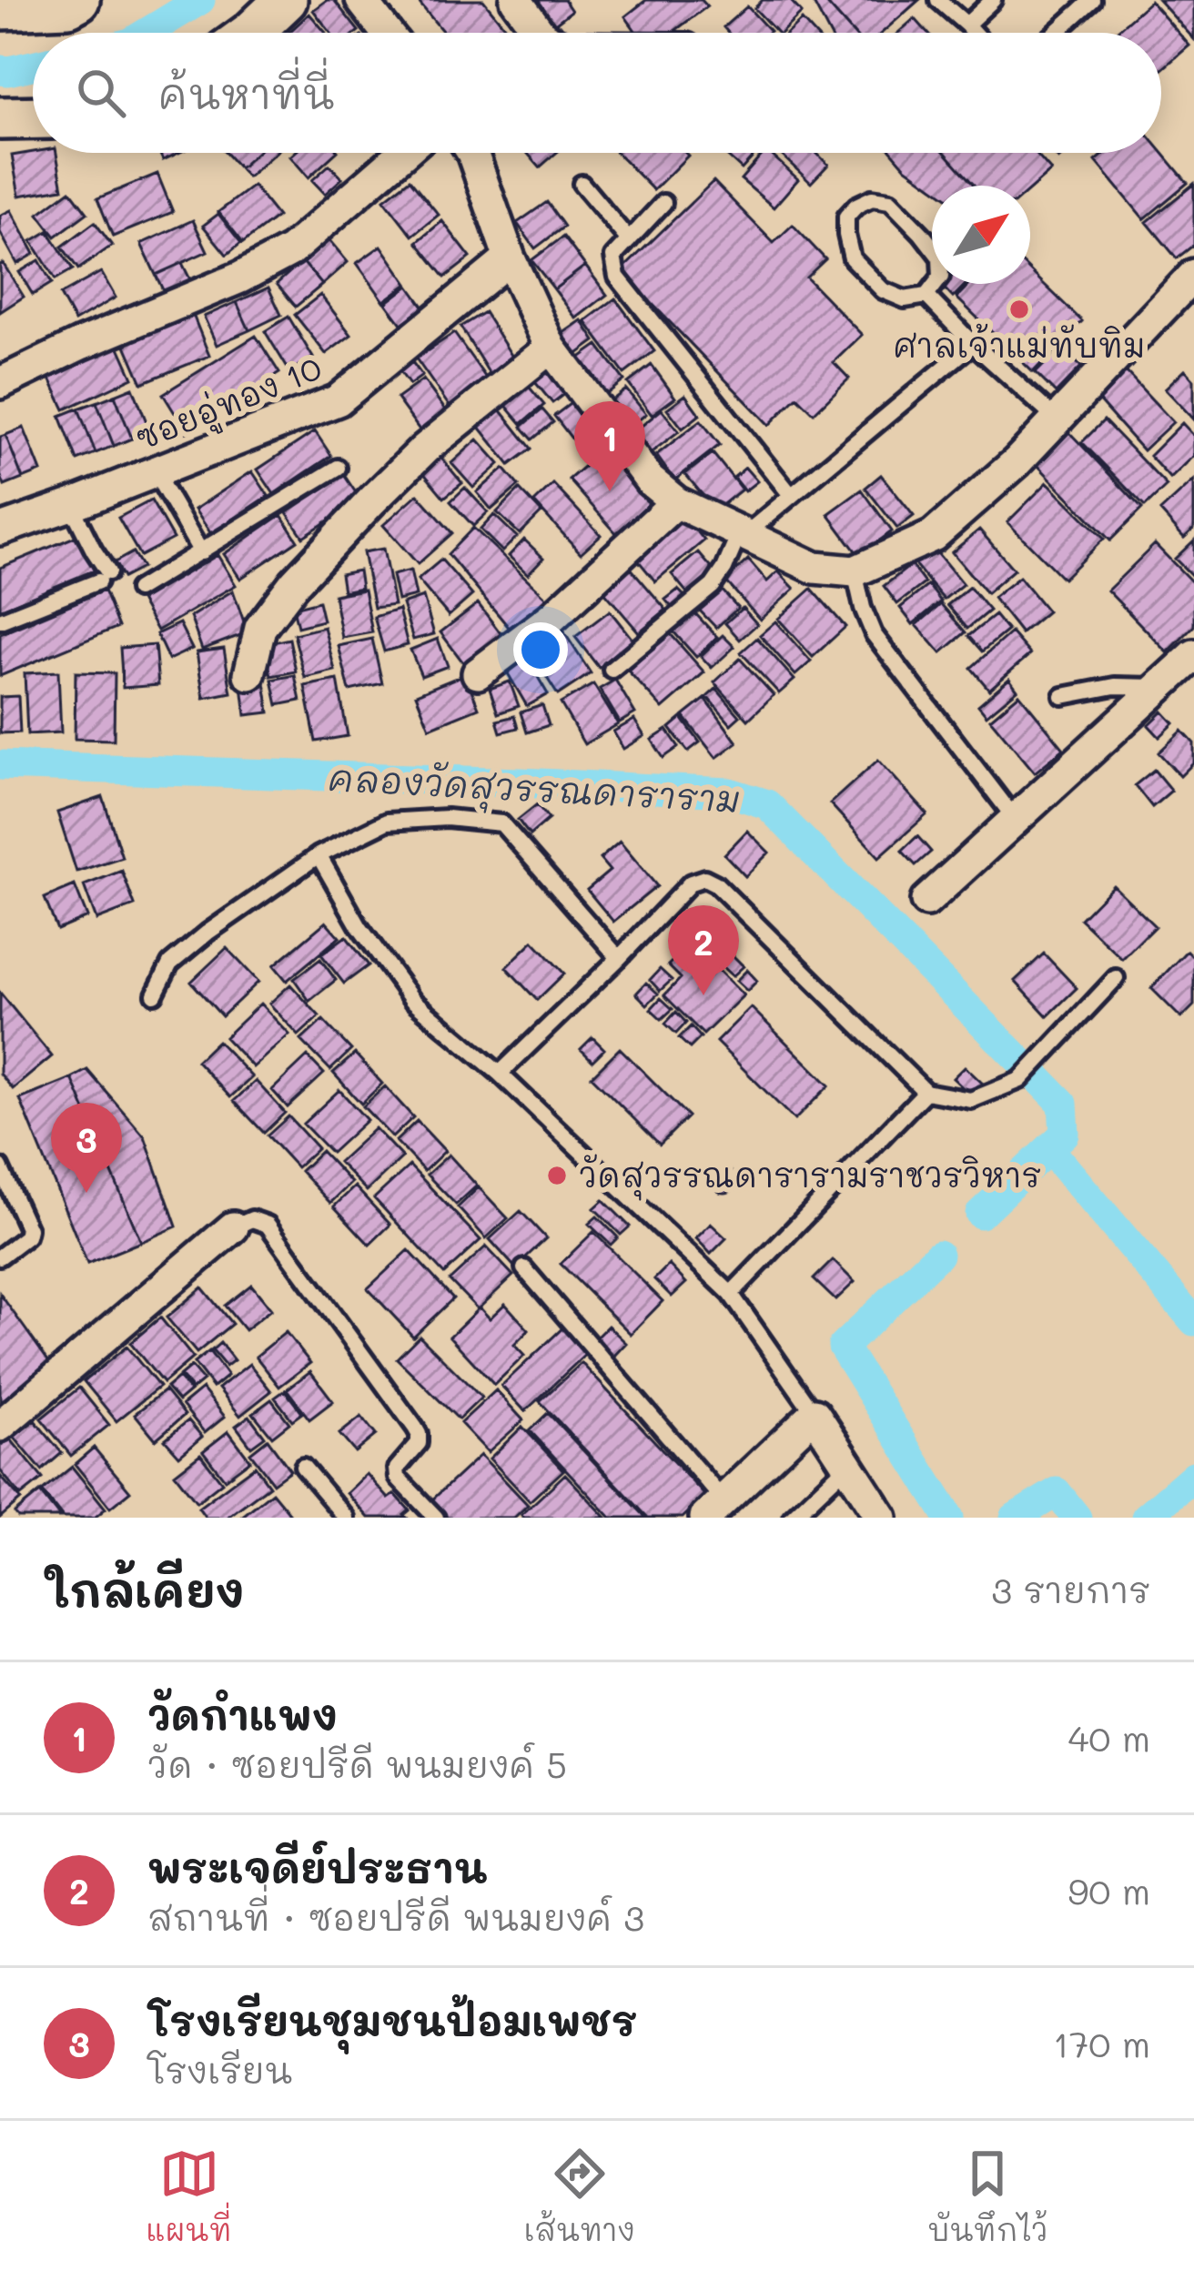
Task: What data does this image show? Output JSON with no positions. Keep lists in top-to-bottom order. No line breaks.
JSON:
{"streets":{"street":["ซอยอู่ทอง 10"]},"water":["คลองวัดสุวรรณดาราราม"],"places":["ศาลเจ้าแม่ทับทิม","วัดสุวรรณดารารามราชวรวิหาร"],"north":"top right","page":{"search":"ค้นหาที่นี่","pins":["1","2","3"],"heading":["ใกล้เคียง","3 รายการ"],"list":[{"mark":"1","name":"วัดกำแพง","note":"วัด · ซอยปรีดี พนมยงค์ 5","value":"40 m"},{"mark":"2","name":"พระเจดีย์ประธาน","note":"สถานที่ · ซอยปรีดี พนมยงค์ 3","value":"90 m"},{"mark":"3","name":"โรงเรียนชุมชนป้อมเพชร","note":"โรงเรียน","value":"170 m"}],"nav":["แผนที่","เส้นทาง","บันทึกไว้"]}}
